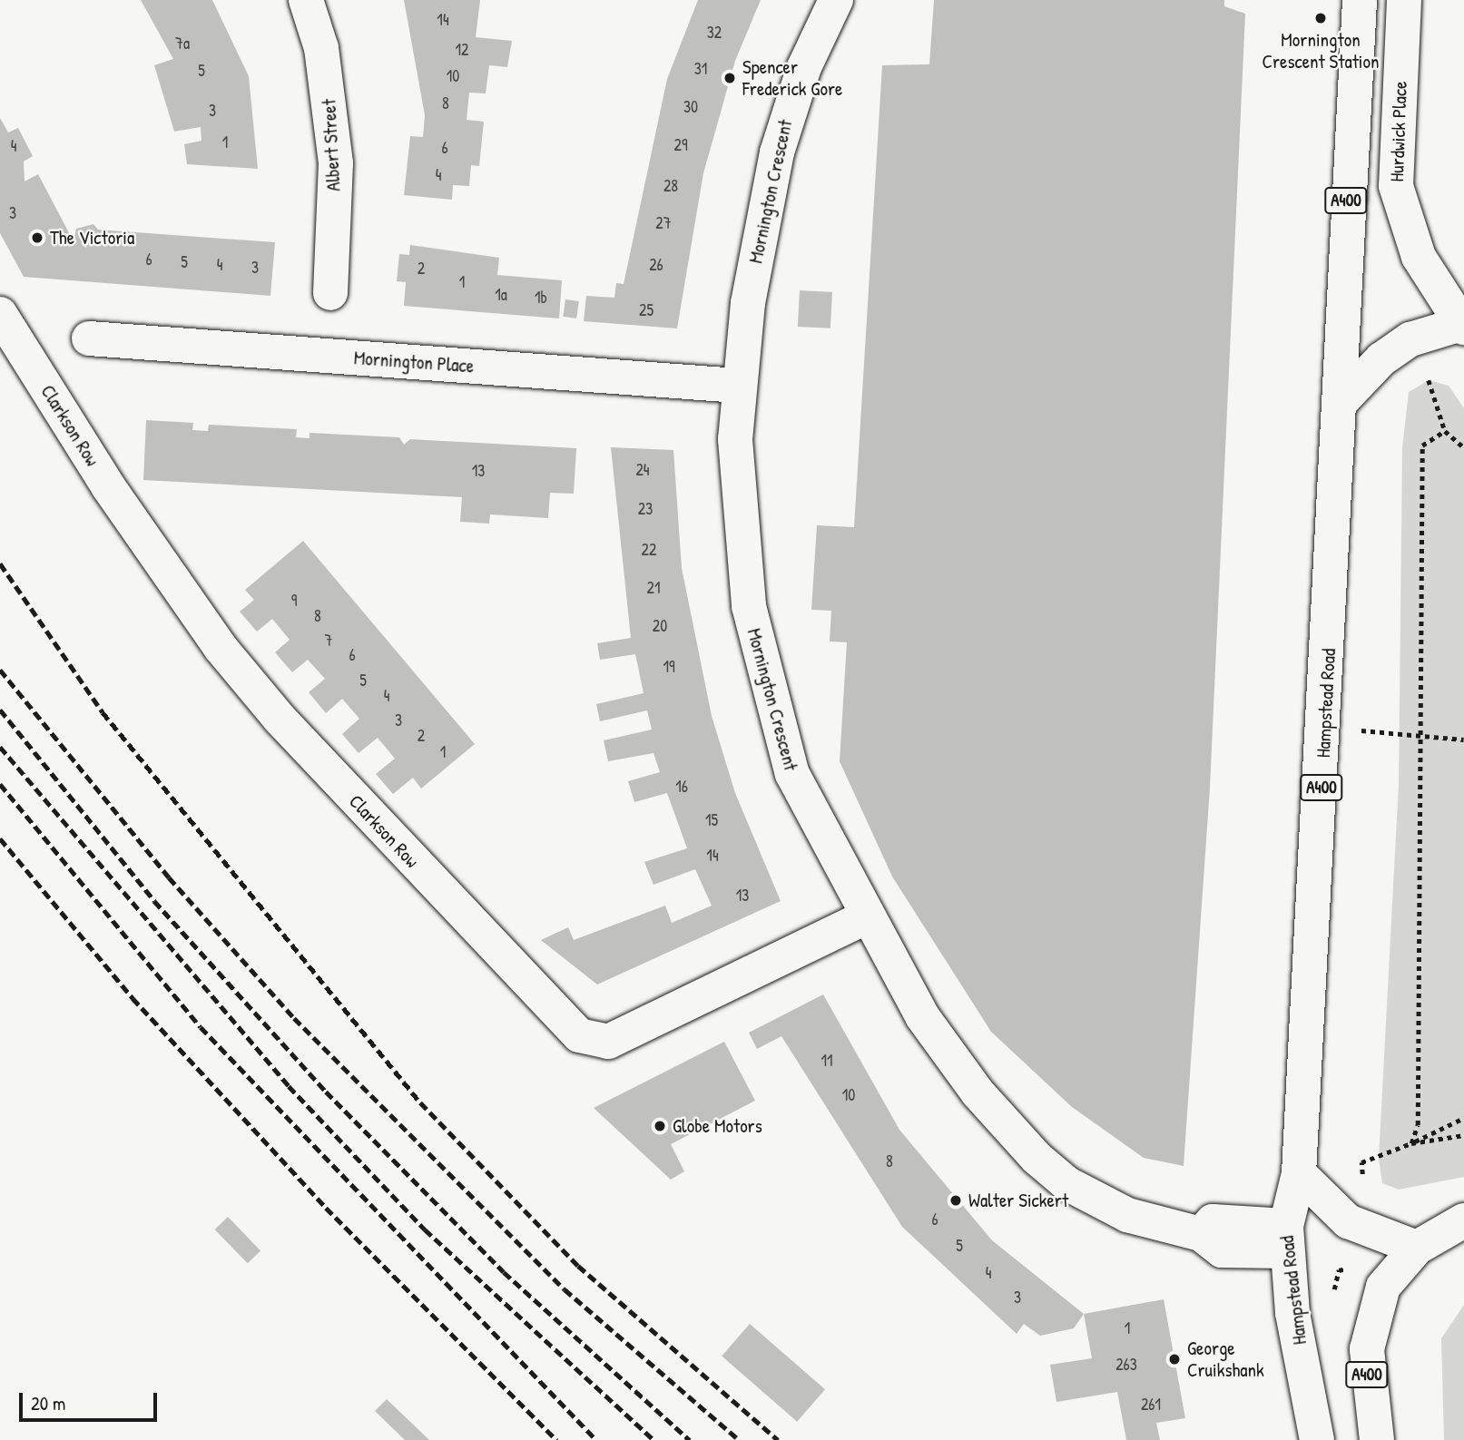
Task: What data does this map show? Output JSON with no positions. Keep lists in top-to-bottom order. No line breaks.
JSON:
{"streets":{"main road":["Hurdwick Place","Albert Street","Mornington Crescent","A400","Mornington Place","Clarkson Row","Hampstead Road"]},"crossings":[["Mornington Crescent","Mornington Place"],["Mornington Crescent","Clarkson Row"],["Mornington Crescent","Hampstead Road"]],"places":["Mornington Crescent Station","Spencer Frederick Gore","The Victoria","Globe Motors","Walter Sickert","George Cruikshank"],"house_numbers":["14","32","7a","12","31","5","10","8","30","3","1","29","4","6","4","28","3","27","6","5","4","26","3","2","1","1a","1b","25","24","13","23","22","21","9","8","20","7","6","19","5","4","3","2","1","16","15","14","13","11","10","8","6","5","4","3","1","263","261"],"scale_bar":"20 m"}
